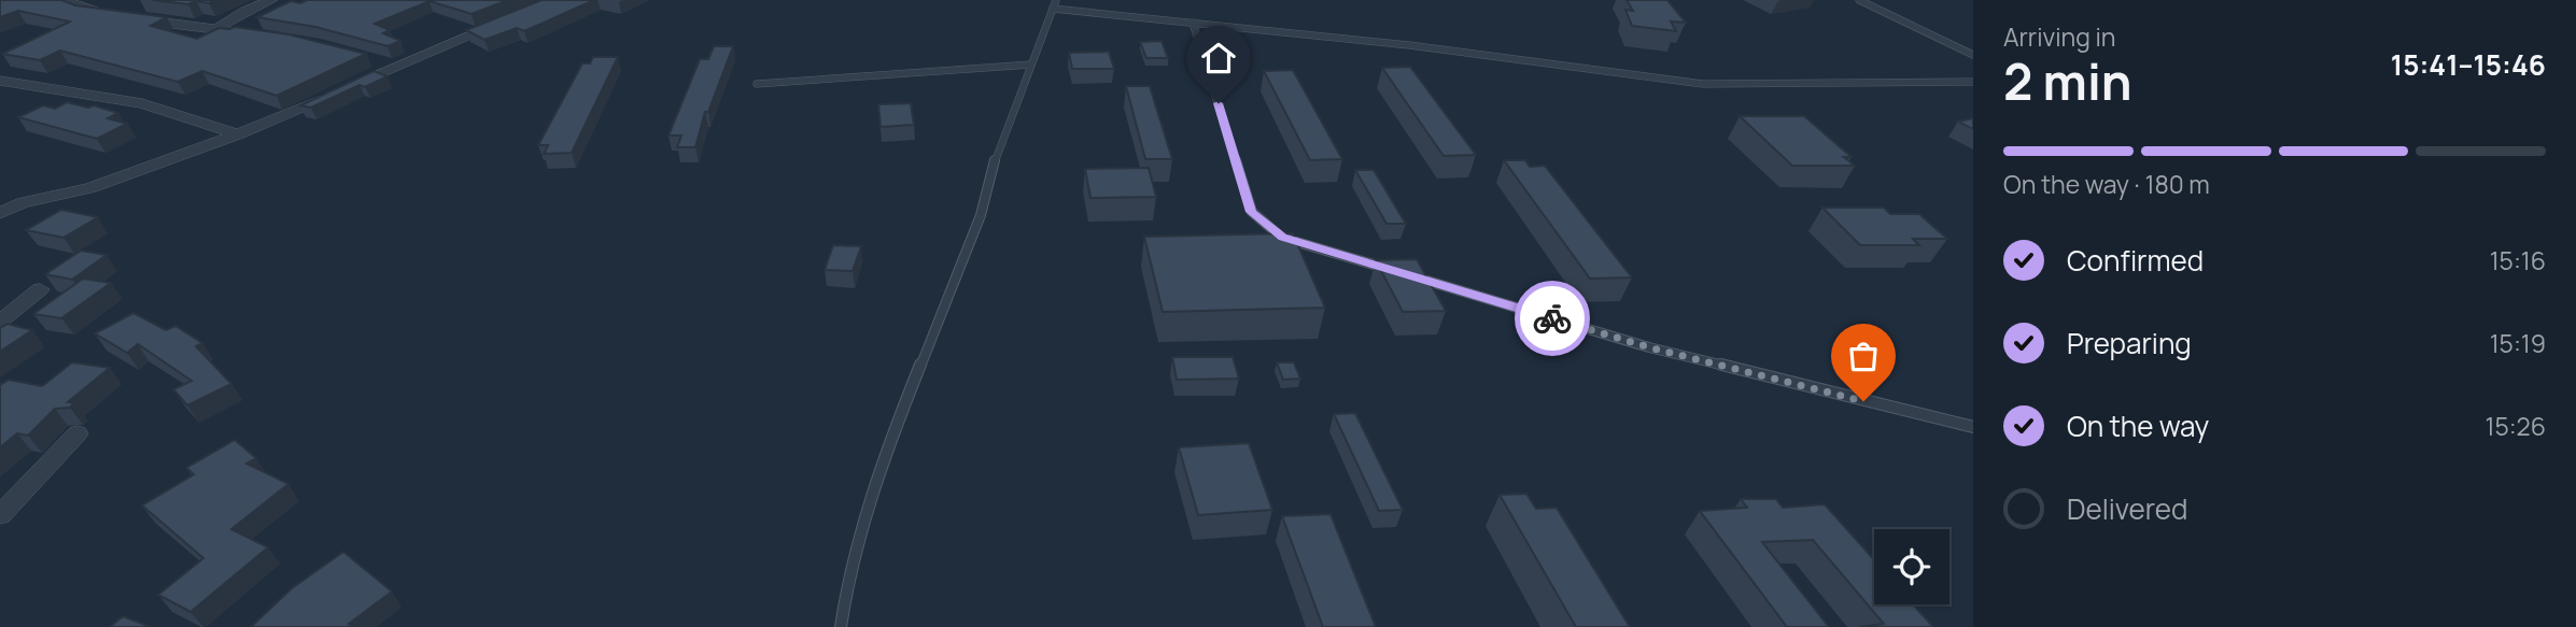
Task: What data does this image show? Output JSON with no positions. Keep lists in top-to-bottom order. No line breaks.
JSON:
{"page":{"heading":["2 min","Arriving in","15:41–15:46"],"bar":"On the way · 180 m","list":[["Confirmed","15:16"],["Preparing","15:19"],["On the way","15:26"],"Delivered"]}}
